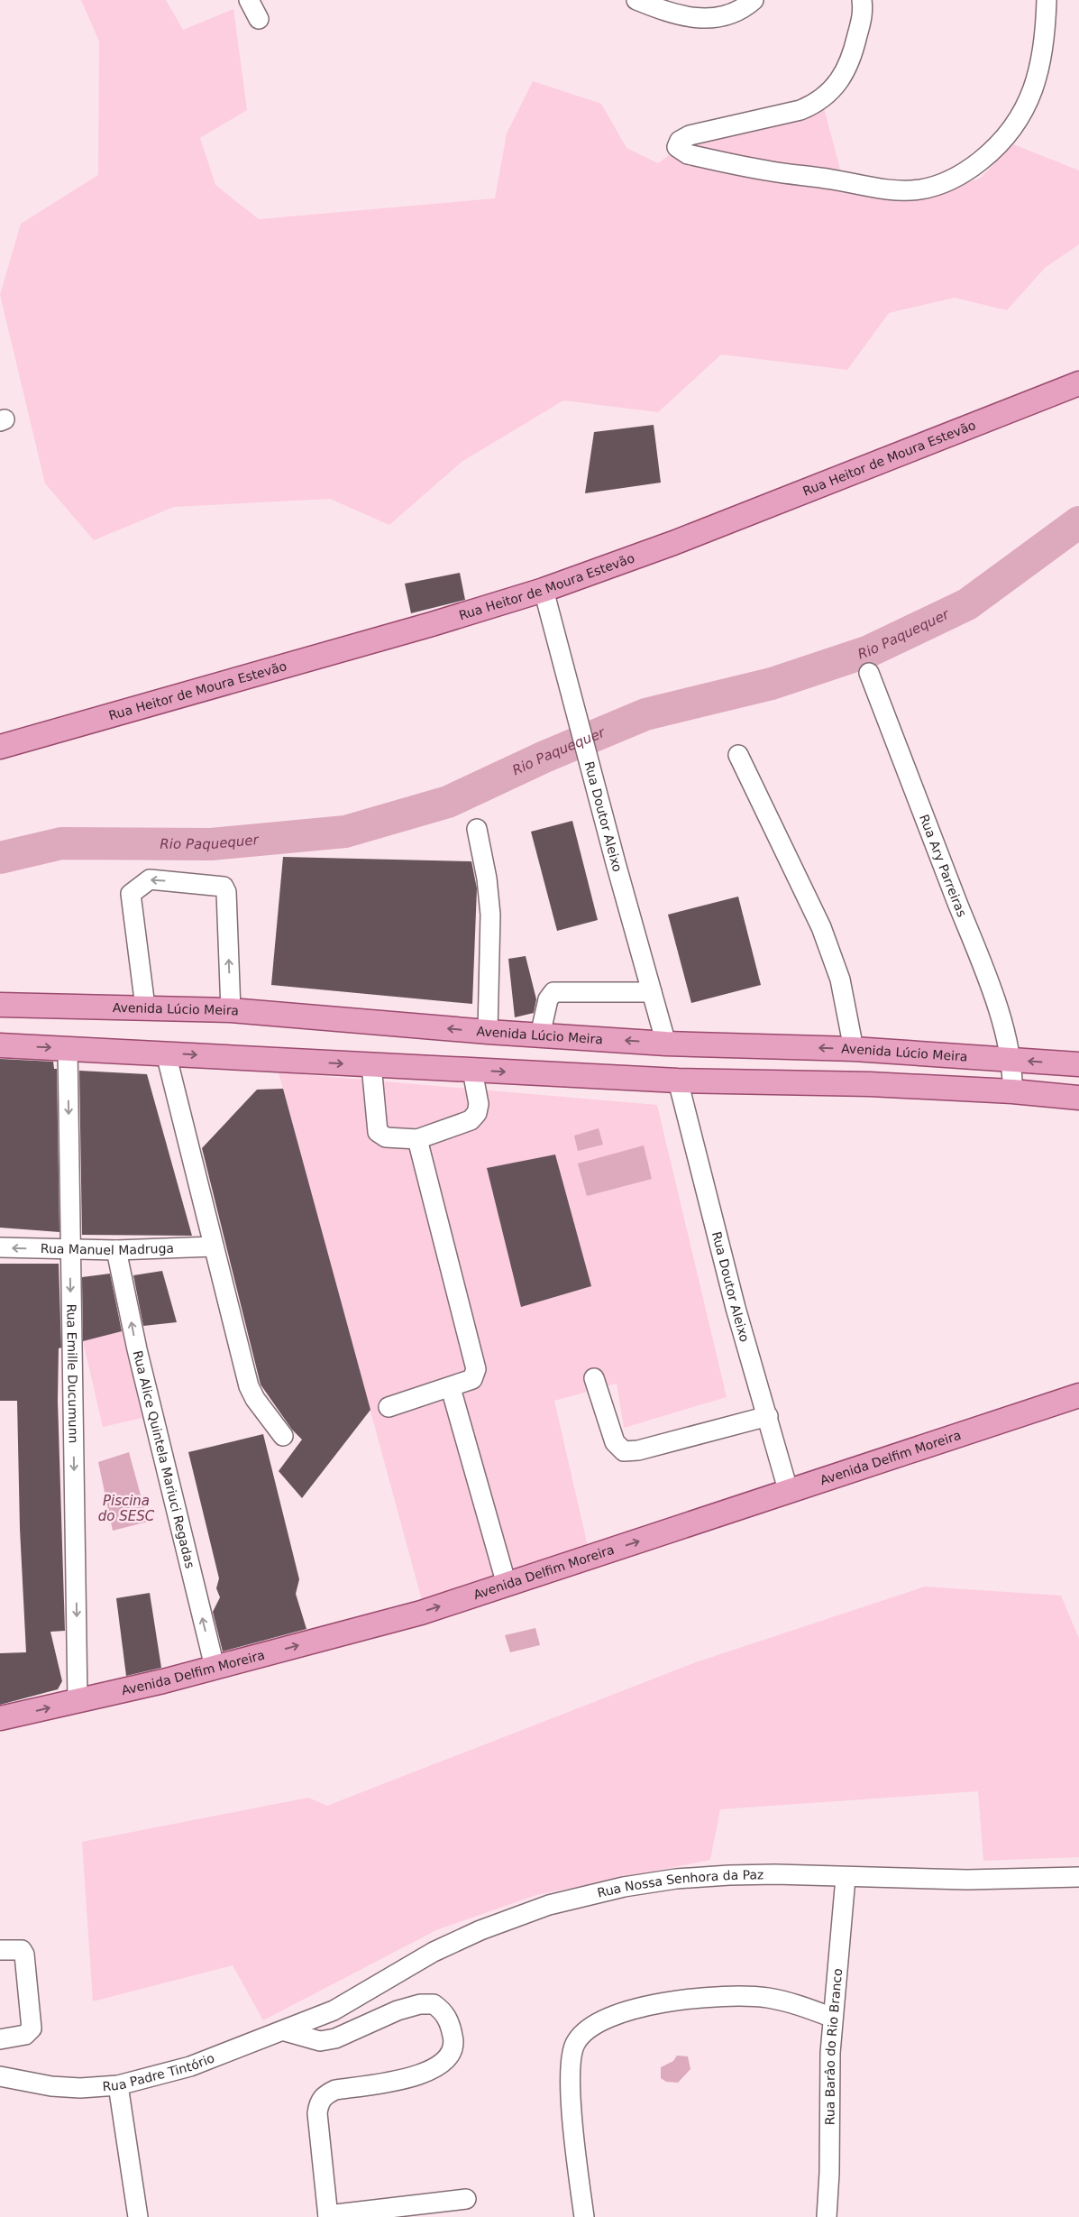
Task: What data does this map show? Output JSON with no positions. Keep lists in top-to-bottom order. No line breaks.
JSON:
{"streets":{"main road":["Rua Heitor de Moura Estevão","Avenida Lúcio Meira","Avenida Delfim Moreira"],"street":["Rua Doutor Aleixo","Rua Ary Parreiras","Rua Manuel Madruga","Rua Emille Ducumunn","Rua Alice Quintela Mariuci Regadas","Rua Nossa Senhora da Paz","Rua Barâo do Rio Branco","Rua Padre Tintório"]},"crossings":[["Rua Heitor de Moura Estevão","Rua Doutor Aleixo"],["Rua Doutor Aleixo","Avenida Lúcio Meira"],["Rua Doutor Aleixo","Avenida Delfim Moreira"],["Rua Ary Parreiras","Avenida Lúcio Meira"],["Rua Manuel Madruga","Rua Emille Ducumunn"],["Rua Manuel Madruga","Rua Alice Quintela Mariuci Regadas"],["Rua Emille Ducumunn","Avenida Delfim Moreira"],["Avenida Delfim Moreira","Rua Alice Quintela Mariuci Regadas"],["Rua Nossa Senhora da Paz","Rua Barâo do Rio Branco"],["Rua Nossa Senhora da Paz","Rua Padre Tintório"]],"one_way":["Avenida Delfim Moreira"],"water":["Rio Paquequer","Piscina do SESC"]}
